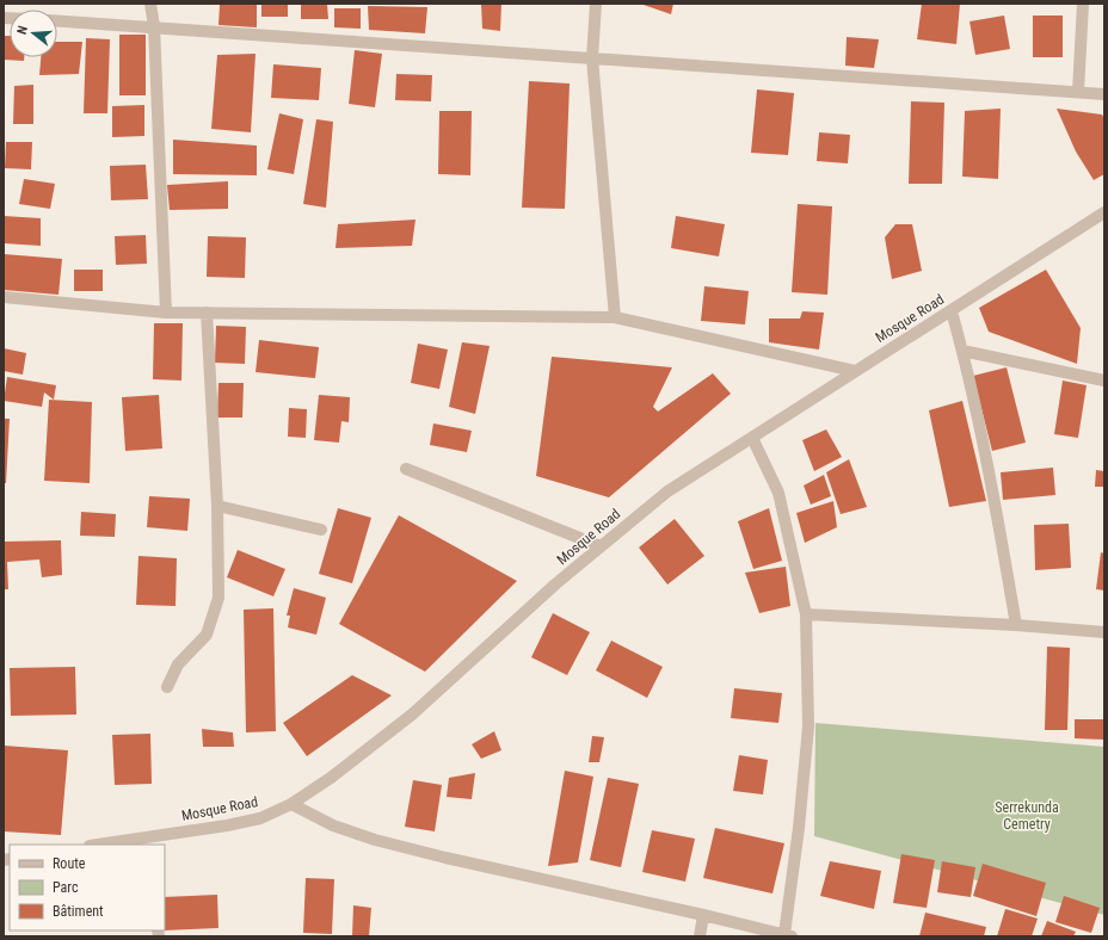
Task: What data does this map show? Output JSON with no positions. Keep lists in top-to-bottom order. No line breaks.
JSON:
{"streets":{"street":["Mosque Road"]},"parks":["Serrekunda Cemetry"],"legend":["Route","Parc","Bâtiment"],"north":"left"}
